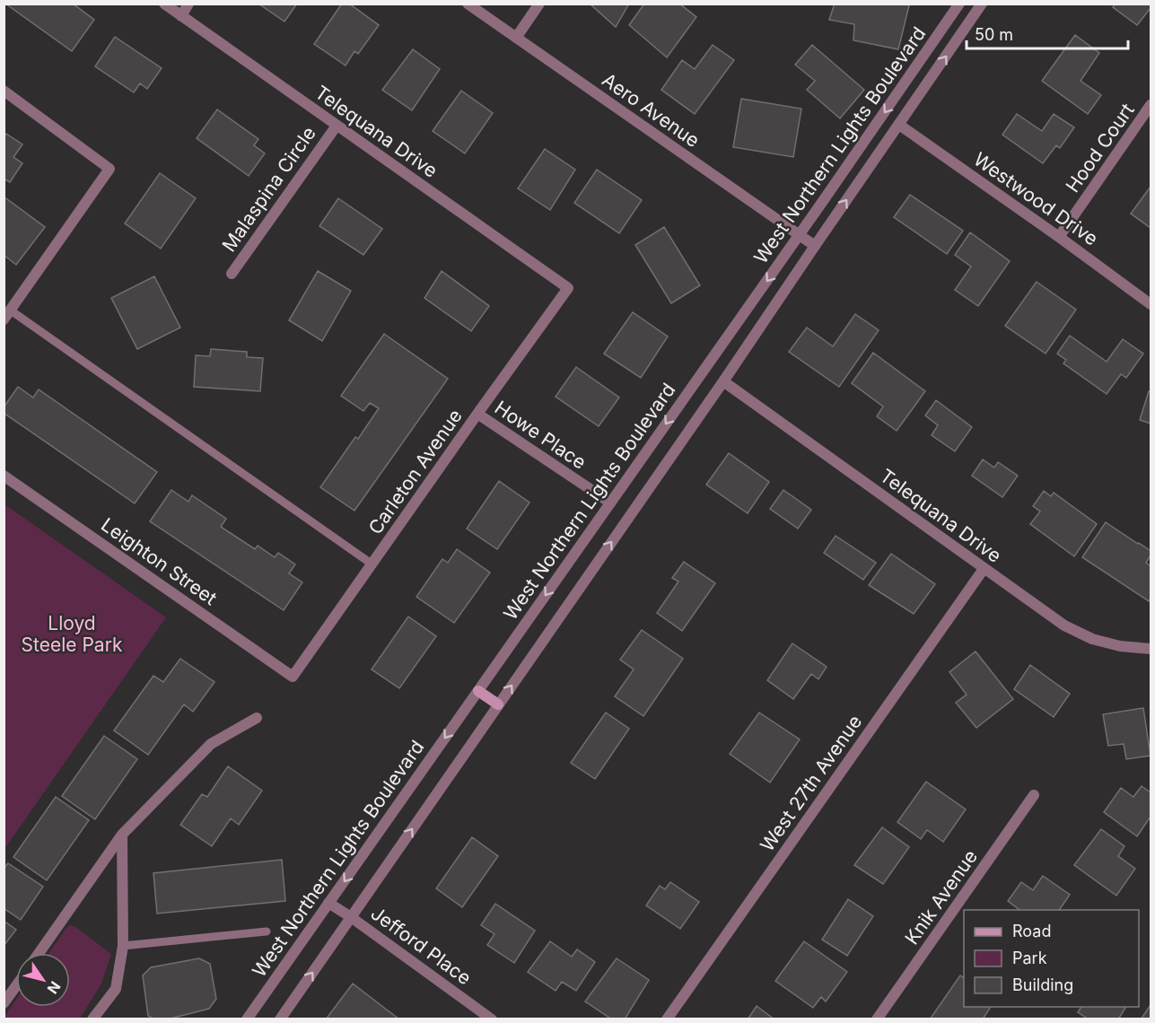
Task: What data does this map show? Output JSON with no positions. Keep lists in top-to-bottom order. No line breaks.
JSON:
{"streets":{"street":["Aero Avenue","Telequana Drive","West Northern Lights Boulevard","Hood Court","Malaspina Circle","Westwood Drive","Howe Place","Carleton Avenue","Leighton Street","West 27th Avenue","Knik Avenue","Jefford Place"]},"crossings":[["Aero Avenue","West Northern Lights Boulevard"],["Telequana Drive","West Northern Lights Boulevard"],["Telequana Drive","Malaspina Circle"],["Telequana Drive","Carleton Avenue"],["Telequana Drive","West 27th Avenue"],["West Northern Lights Boulevard","Westwood Drive"],["West Northern Lights Boulevard","Howe Place"],["West Northern Lights Boulevard","Jefford Place"],["Hood Court","Westwood Drive"],["Howe Place","Carleton Avenue"],["Carleton Avenue","Leighton Street"]],"parks":["Lloyd Steele Park"],"legend":["Road","Park","Building"],"scale_bar":"50 m","north":"bottom right"}
